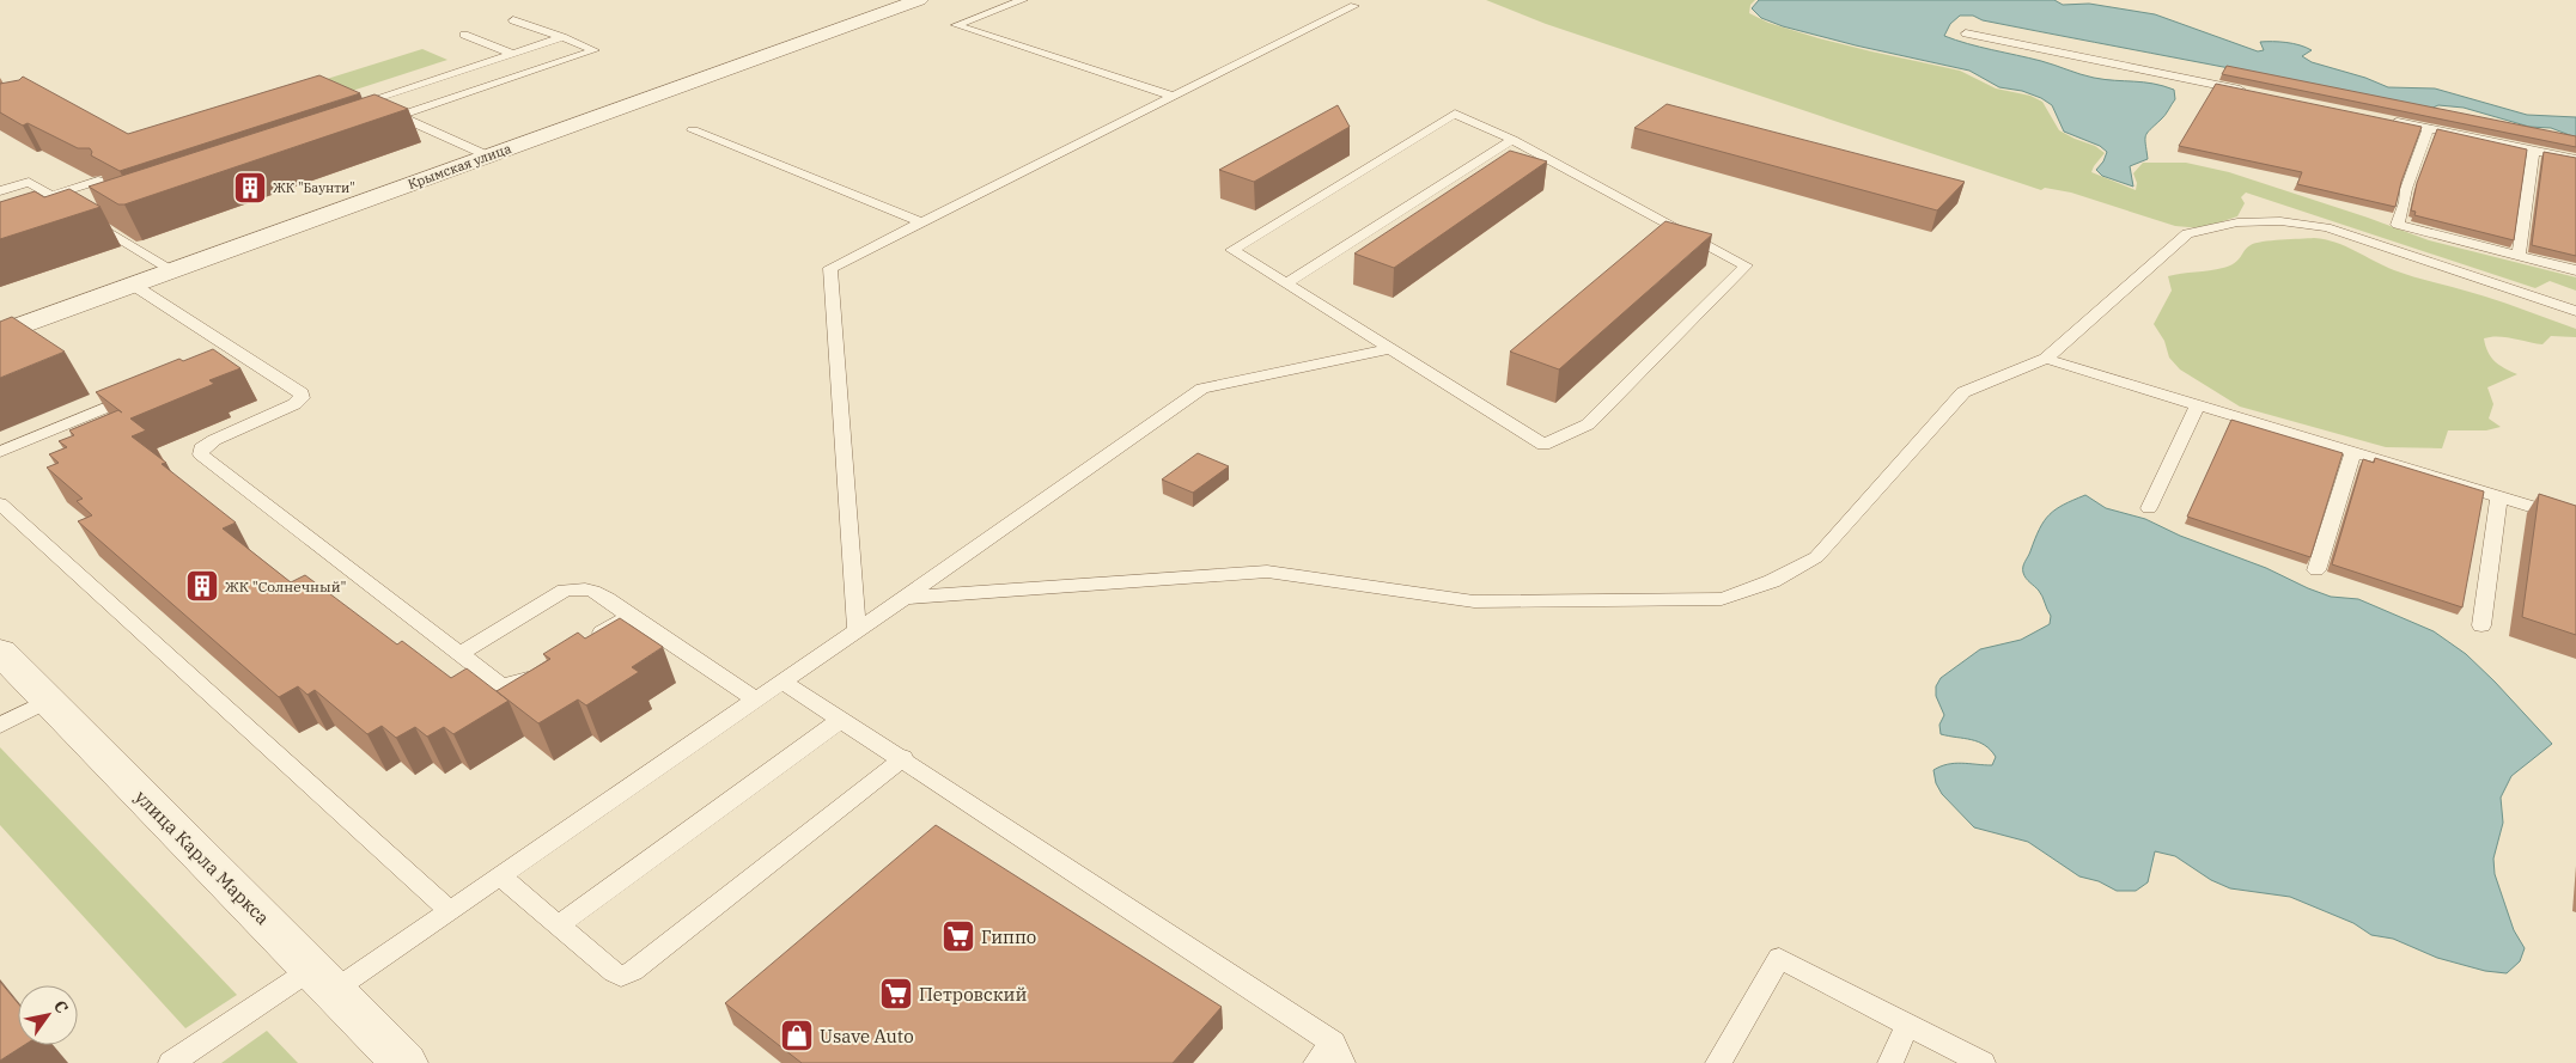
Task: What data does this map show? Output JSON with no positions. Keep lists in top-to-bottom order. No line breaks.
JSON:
{"streets":{"street":["Крымская улица","улица Карла Маркса"]},"places":{"building":["ЖК \"Баунти\"","ЖК \"Солнечный\""],"supermarket":["Гиппо","Петровский"],"shop":["Usave Auto"]},"north":"top right"}
